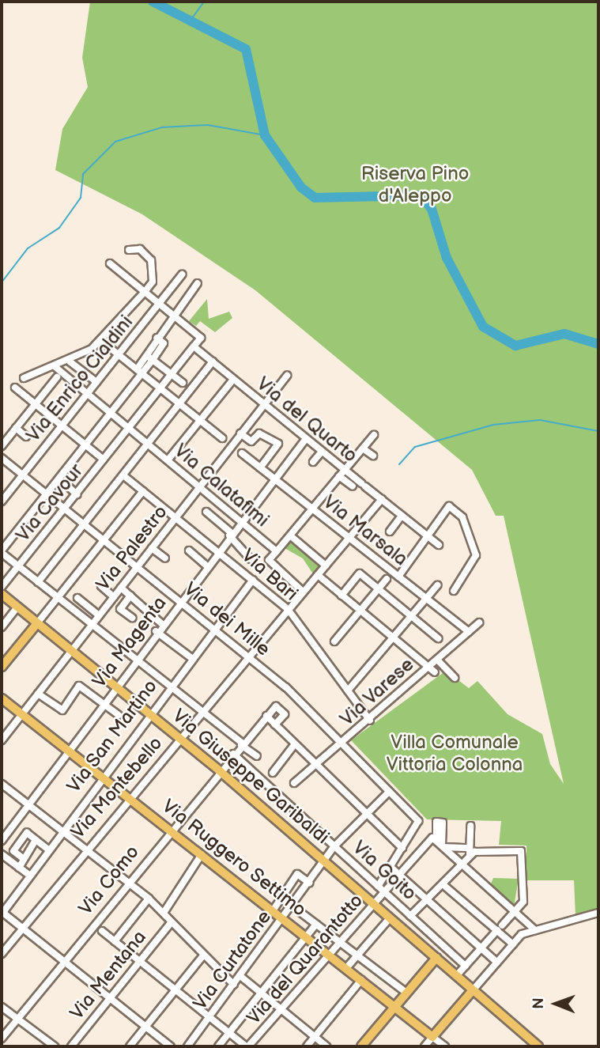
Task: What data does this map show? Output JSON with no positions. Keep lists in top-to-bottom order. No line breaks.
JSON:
{"streets":{"main road":["Via Giuseppe Garibaldi","Via Ruggero Settimo"],"street":["Via Enrico Cialdini","Via del Quarto","Via Calatafimi","Via Cavour","Via Marsala","Via Palestro","Via Bari","Via dei Mille","Via Magenta","Via Varese","Via San Martino","Via Montebello","Via Goito","Via Como","Via del Quarantotto","Via Curtatone","Via Mentana"]},"crossings":[["Via Enrico Cialdini","Via dei Mille"],["Via del Quarto","Via Palestro"],["Via del Quarto","Via Magenta"],["Via Calatafimi","Via Cavour"],["Via Calatafimi","Via Palestro"],["Via Calatafimi","Via Magenta"],["Via Cavour","Via dei Mille"],["Via Marsala","Via Magenta"],["Via Marsala","Via Varese"],["Via Palestro","Via Bari"],["Via Palestro","Via dei Mille"],["Via Palestro","Via Giuseppe Garibaldi"],["Via Palestro","Via Ruggero Settimo"],["Via Bari","Via Magenta"],["Via Bari","Via Varese"],["Via Bari","Via San Martino"],["Via Bari","Via Montebello"],["Via dei Mille","Via Magenta"],["Via dei Mille","Via Varese"],["Via dei Mille","Via San Martino"],["Via dei Mille","Via Montebello"],["Via dei Mille","Via Curtatone"],["Via Magenta","Via Giuseppe Garibaldi"],["Via Magenta","Via Ruggero Settimo"],["Via San Martino","Via Giuseppe Garibaldi"],["Via San Martino","Via Ruggero Settimo"],["Via Giuseppe Garibaldi","Via Montebello"],["Via Giuseppe Garibaldi","Via Como"],["Via Giuseppe Garibaldi","Via del Quarantotto"],["Via Giuseppe Garibaldi","Via Curtatone"],["Via Montebello","Via Ruggero Settimo"],["Via Ruggero Settimo","Via Como"],["Via Ruggero Settimo","Via del Quarantotto"],["Via Ruggero Settimo","Via Curtatone"],["Via Goito","Via Como"],["Via Goito","Via del Quarantotto"],["Via Goito","Via Curtatone"]],"parks":["Riserva Pino d'Aleppo","Villa Comunale Vittoria Colonna"],"north":"left"}
